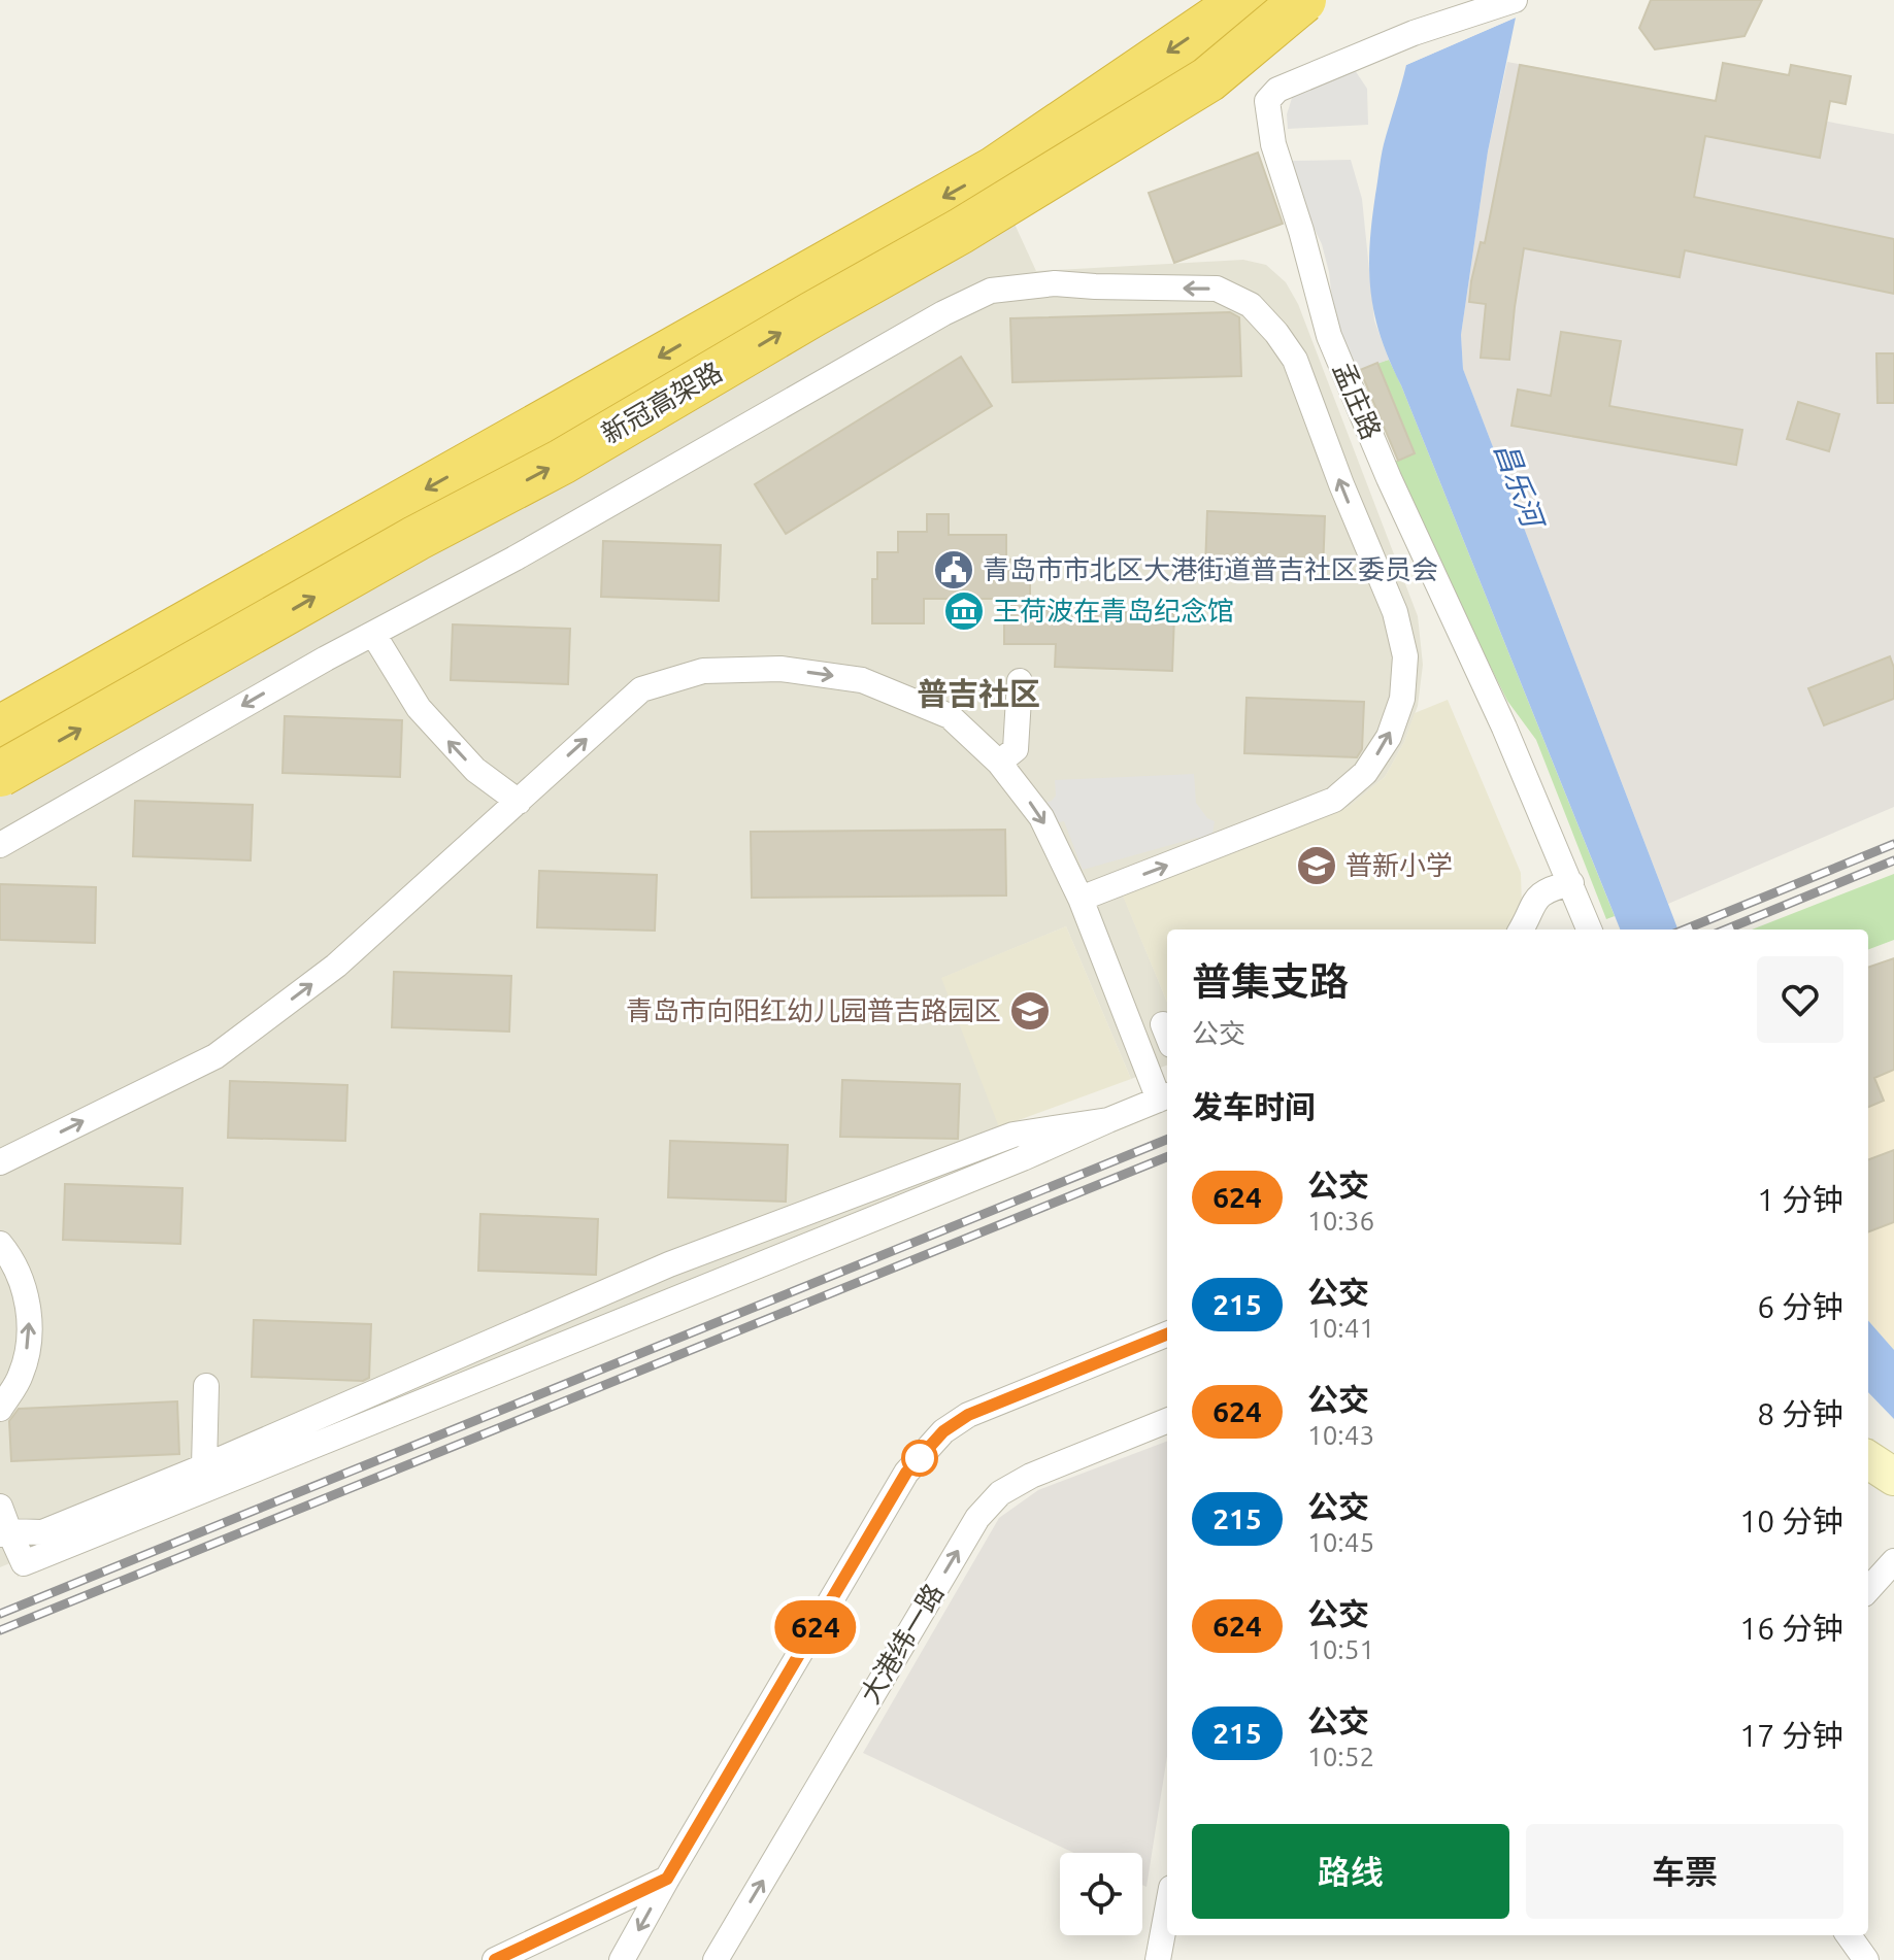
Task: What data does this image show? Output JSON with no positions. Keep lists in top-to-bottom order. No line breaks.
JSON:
{"streets":{"highway":["新冠高架路"],"street":["孟庄路","大港纬一路"]},"districts":["普吉社区"],"water":["昌乐河"],"places":{"public building":["青岛市市北区大港街道普吉社区委员会"],"museum":["王荷波在青岛纪念馆"],"school or university":["普新小学","青岛市向阳红幼儿园普吉路园区"]},"lines":["bus line 624"],"page":{"on_map":"624","heading":[["普集支路","公交"],"发车时间"],"list":[{"mark":"624","name":"公交","note":"10:36","value":"1 分钟"},{"mark":"215","name":"公交","note":"10:41","value":"6 分钟"},{"mark":"624","name":"公交","note":"10:43","value":"8 分钟"},{"mark":"215","name":"公交","note":"10:45","value":"10 分钟"},{"mark":"624","name":"公交","note":"10:51","value":"16 分钟"},{"mark":"215","name":"公交","note":"10:52","value":"17 分钟"}],"buttons":["路线","车票"]}}
